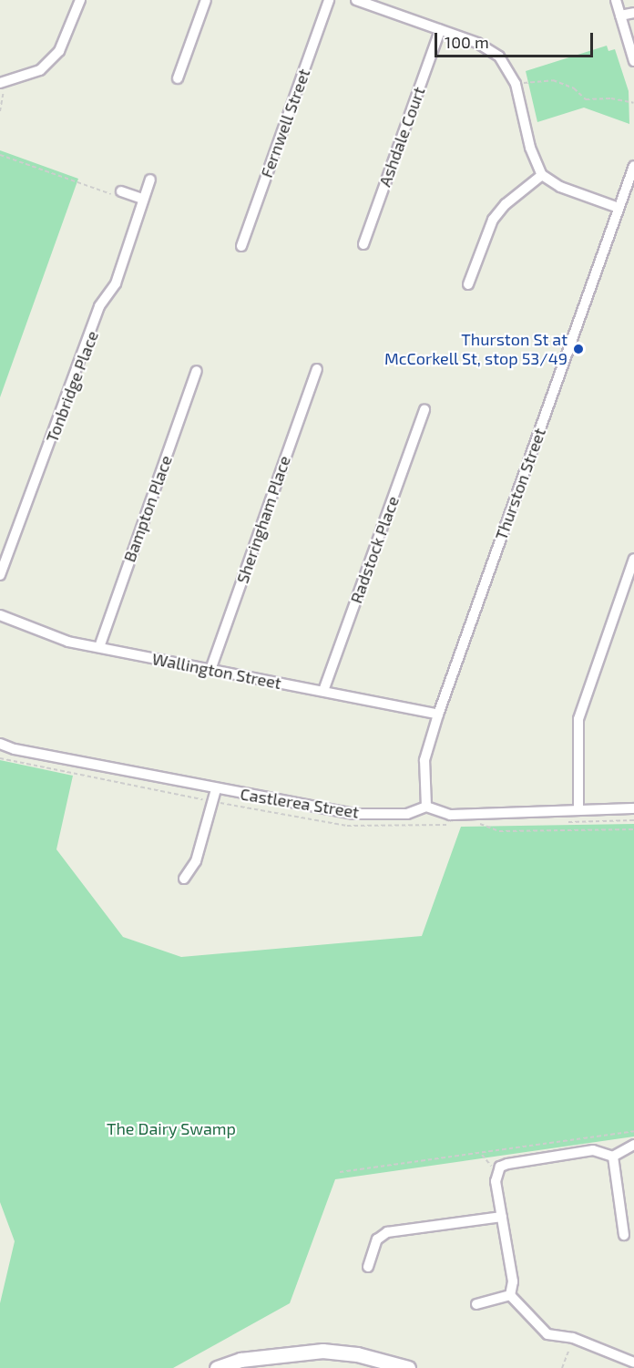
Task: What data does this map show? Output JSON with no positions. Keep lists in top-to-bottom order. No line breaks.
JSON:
{"streets":{"street":["Fernwell Street","Ashdale Court","Tonbridge Place","Thurston Street","Bampton Place","Sheringham Place","Radstock Place","Wallington Street","Castlerea Street"]},"crossings":[["Thurston Street","Wallington Street"],["Thurston Street","Castlerea Street"],["Bampton Place","Wallington Street"],["Sheringham Place","Wallington Street"],["Radstock Place","Wallington Street"]],"parks":["The Dairy Swamp"],"places":["Thurston St at McCorkell St, stop 53/49"],"scale_bar":"100 m"}
